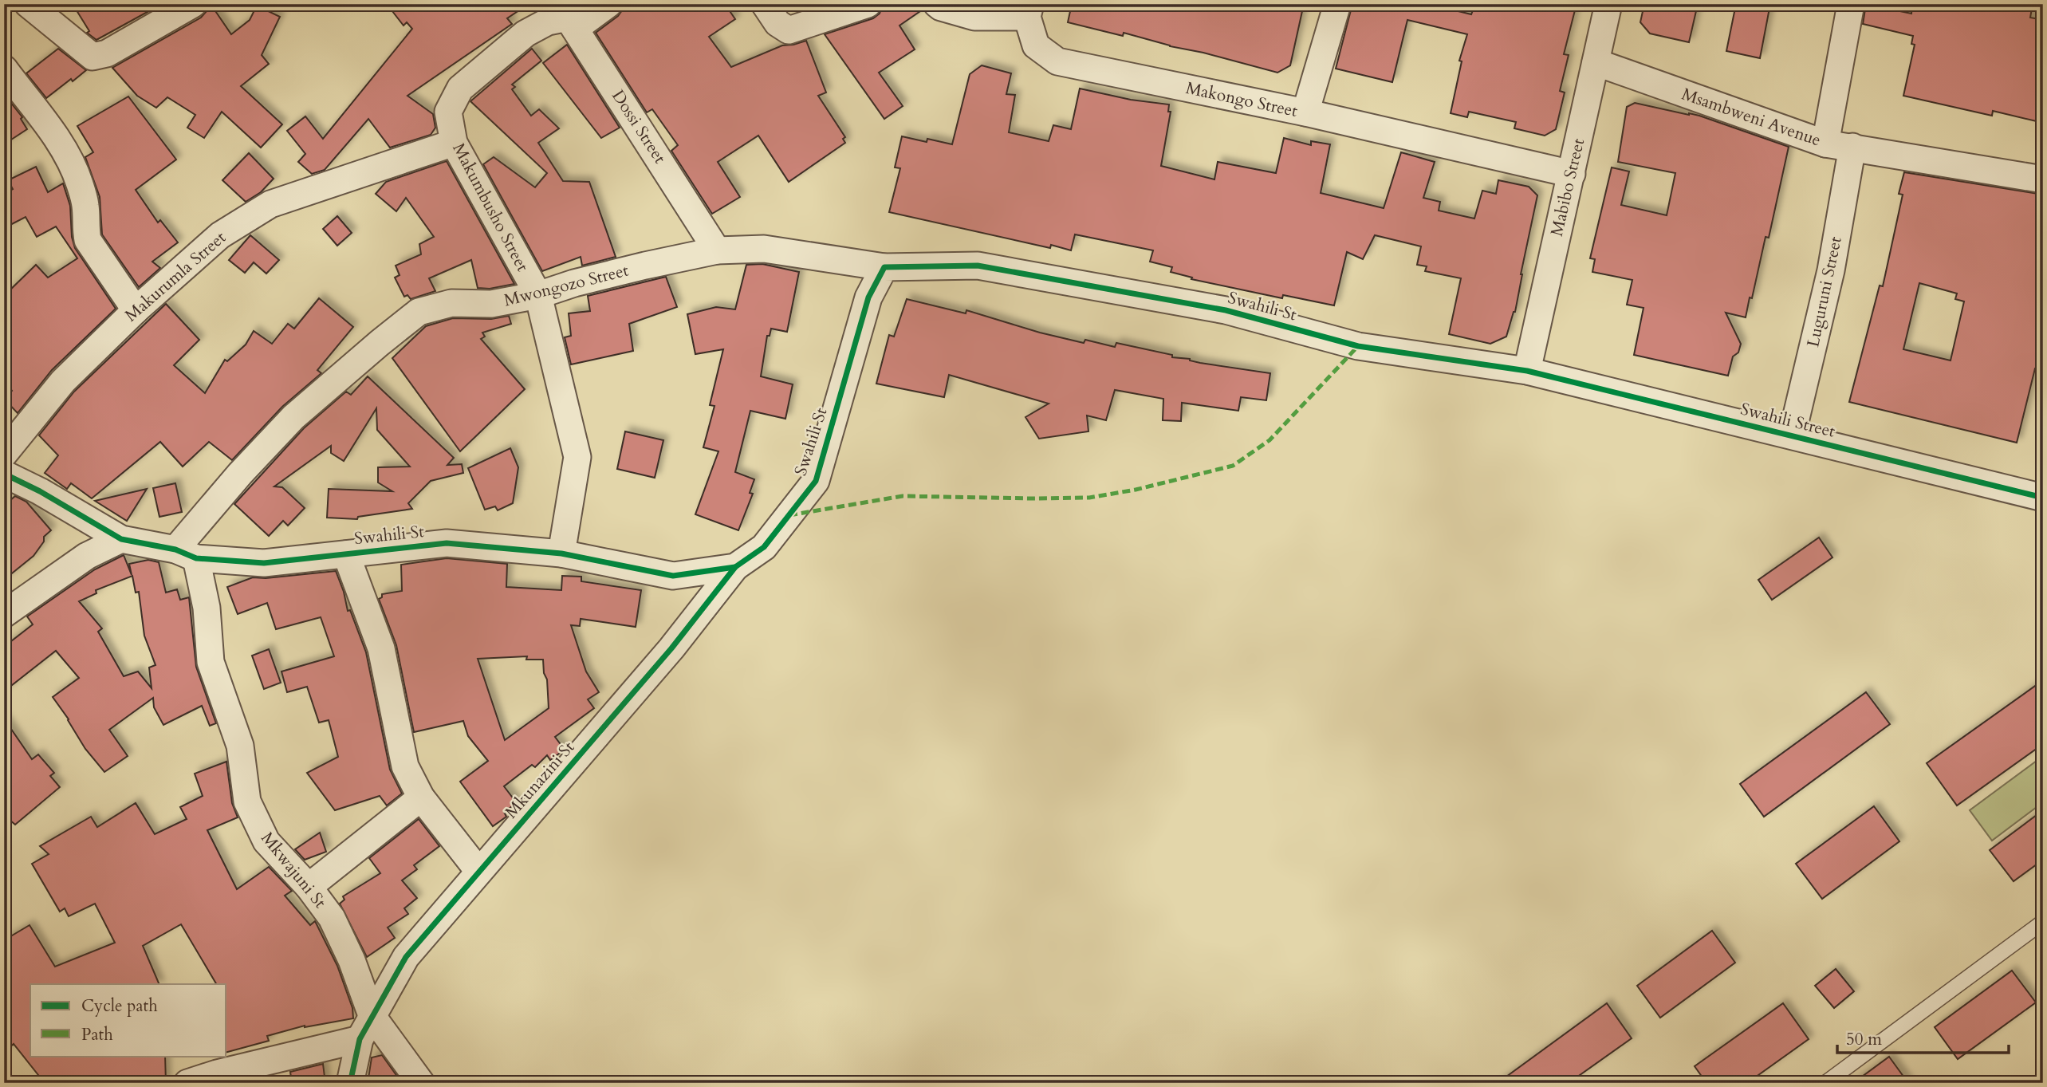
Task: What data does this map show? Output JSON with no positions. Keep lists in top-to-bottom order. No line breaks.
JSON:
{"streets":{"street":["Makongo Street","Msambweni Avenue","Dossi Street","Mabibo Street","Makumbusho Street","Makurumla Street","Mwongozo Street","Luguruni Street","Swahili St","Swahili Street","Mkunazini St","Mkwajuni St"]},"crossings":[["Makongo Street","Mabibo Street"],["Msambweni Avenue","Mabibo Street"],["Msambweni Avenue","Luguruni Street"],["Dossi Street","Makumbusho Street"],["Dossi Street","Mwongozo Street"],["Mabibo Street","Swahili St"],["Mabibo Street","Swahili Street"],["Makumbusho Street","Makurumla Street"],["Makumbusho Street","Mwongozo Street"],["Makumbusho Street","Swahili St"],["Mwongozo Street","Swahili St"],["Mwongozo Street","Mkwajuni St"],["Luguruni Street","Swahili Street"],["Swahili St","Swahili Street"],["Swahili St","Mkunazini St"],["Swahili St","Mkwajuni St"],["Mkunazini St","Mkwajuni St"]],"legend":["Cycle path","Path"],"scale_bar":"50 m"}
